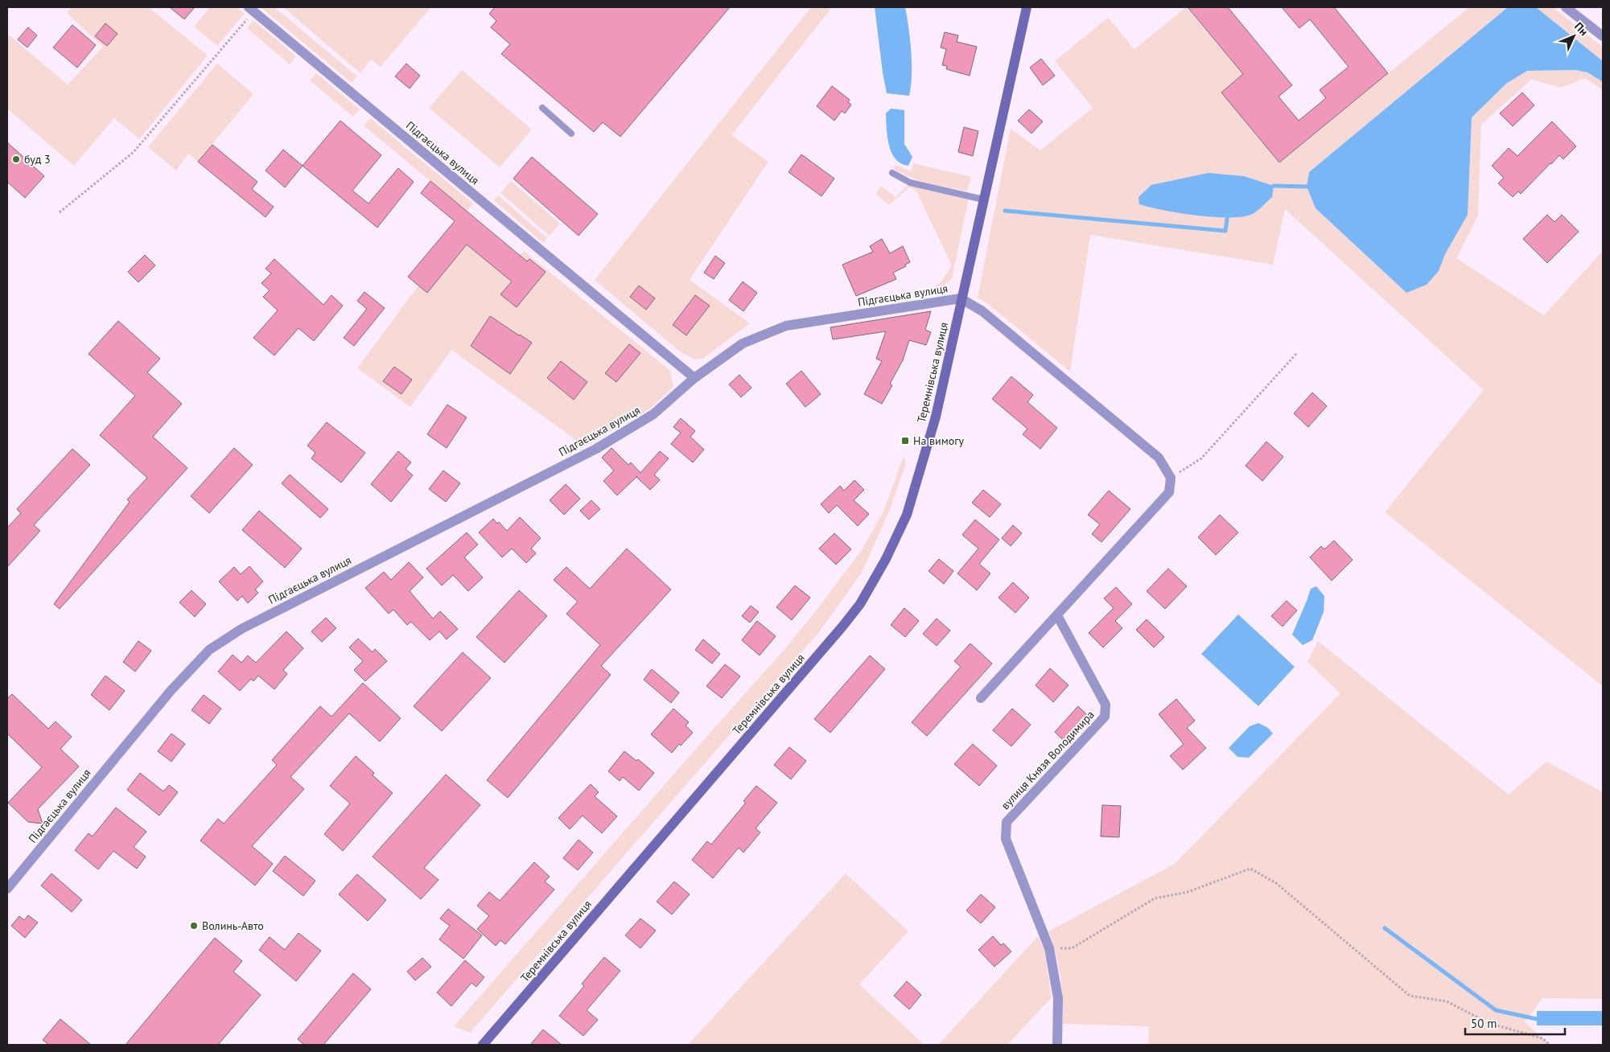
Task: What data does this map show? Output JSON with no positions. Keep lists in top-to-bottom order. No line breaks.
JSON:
{"streets":{"street":["Підгаєцька вулиця","Теремнівська вулиця","вулиця Князя Володимира"]},"crossings":[["Підгаєцька вулиця","Теремнівська вулиця"]],"places":{"other":["буд 3","Волинь-Авто"],"transit":["На вимогу"]},"scale_bar":"50 m","north":"top right"}
